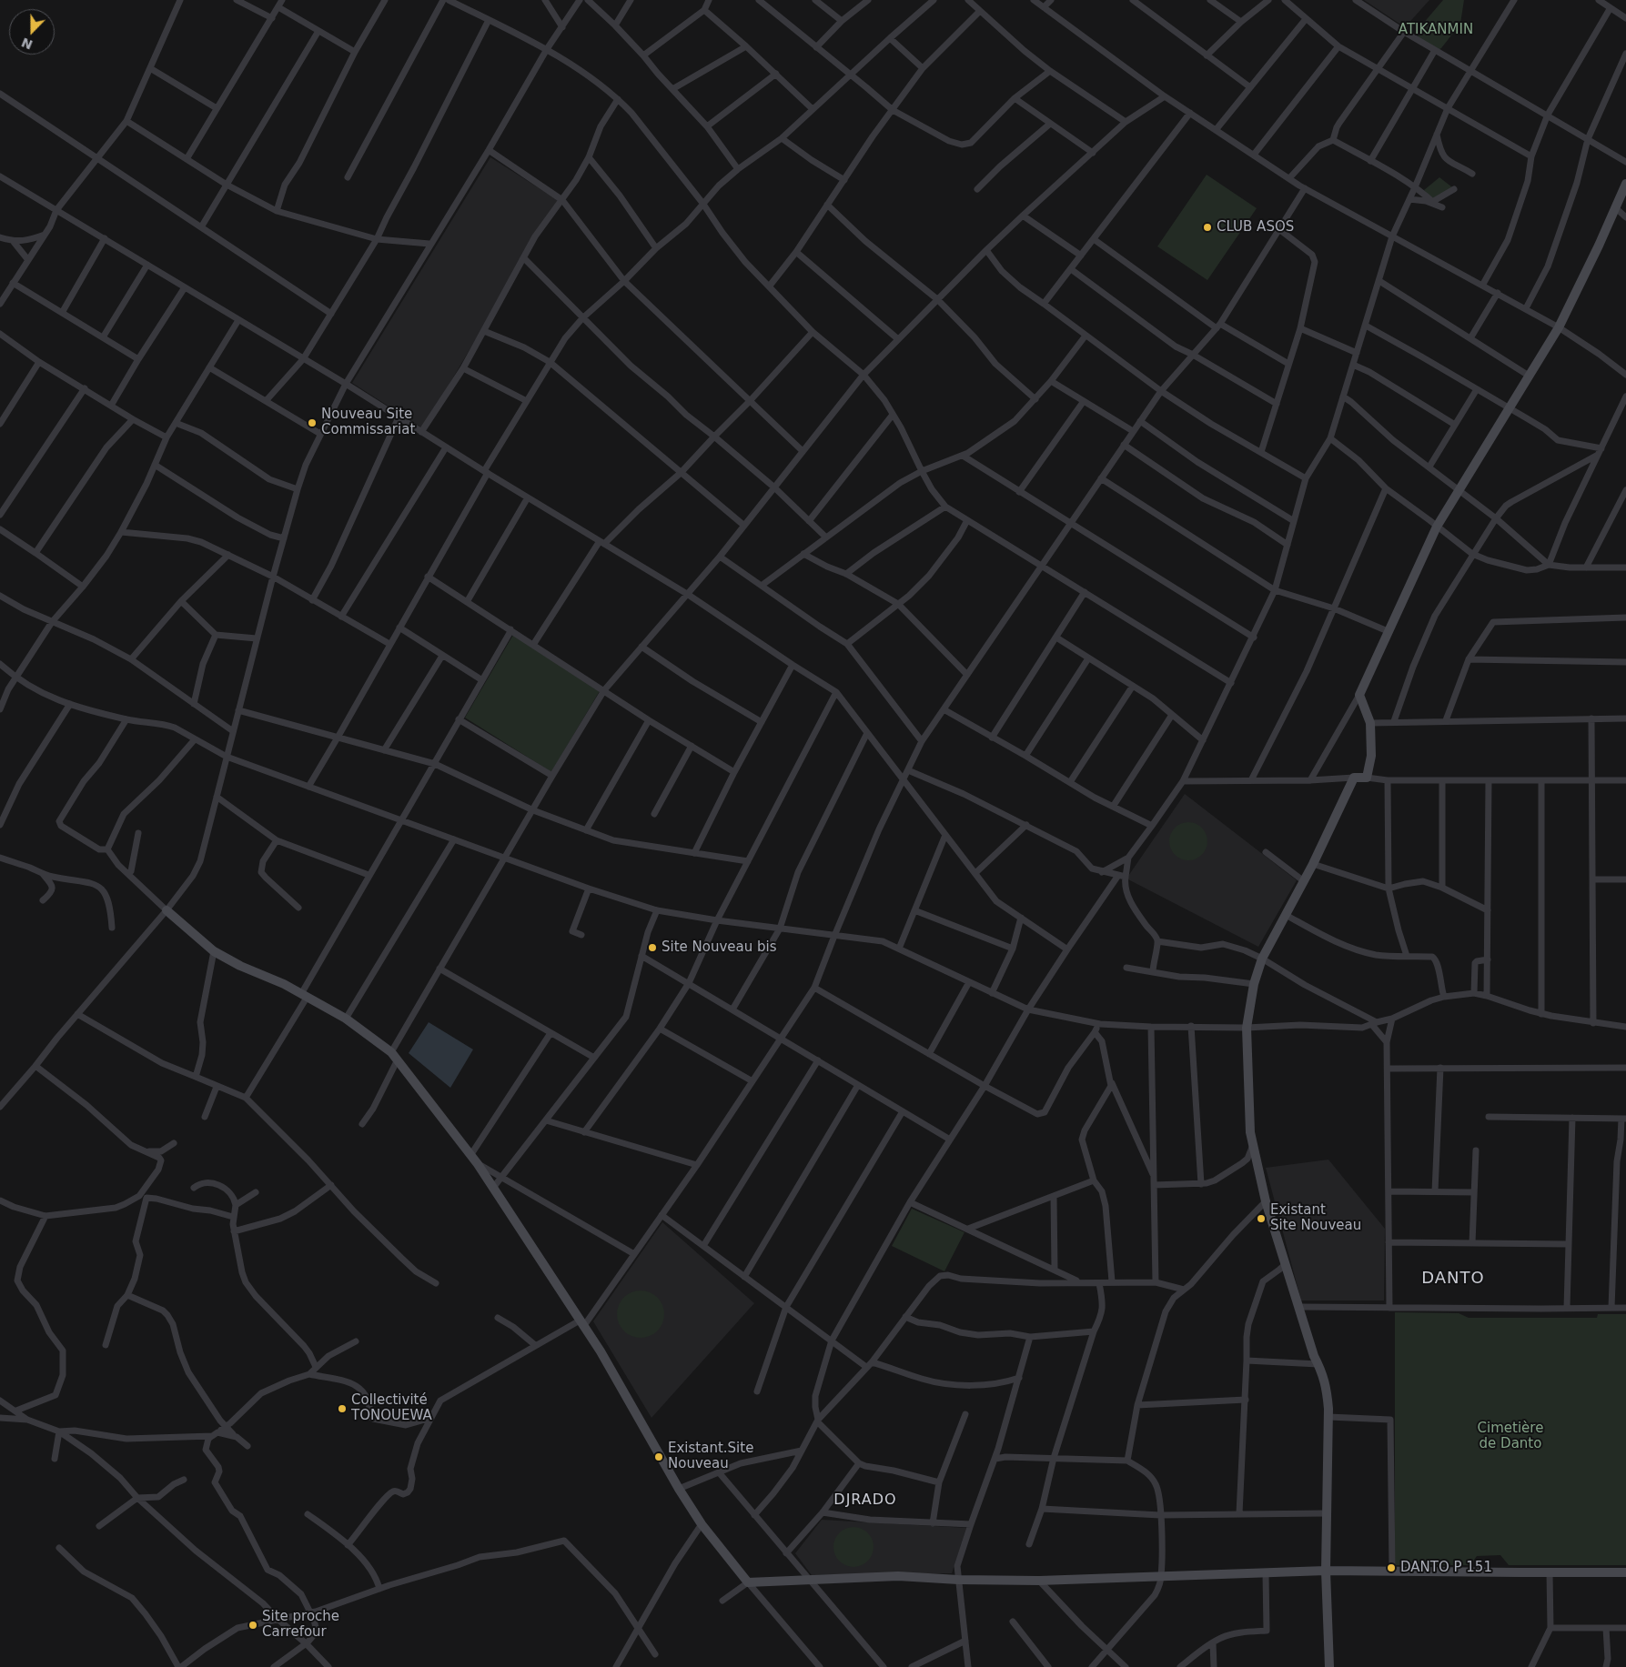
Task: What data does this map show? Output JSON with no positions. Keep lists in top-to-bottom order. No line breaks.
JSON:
{"districts":["DANTO","DJRADO"],"parks":["ATIKANMIN","Cimetière de Danto"],"places":["CLUB ASOS","Nouveau Site Commissariat","Site Nouveau bis","Existant Site Nouveau","Collectivité TONOUEWA","Existant.Site Nouveau","DANTO P 151","Site proche Carrefour"],"north":"bottom"}
